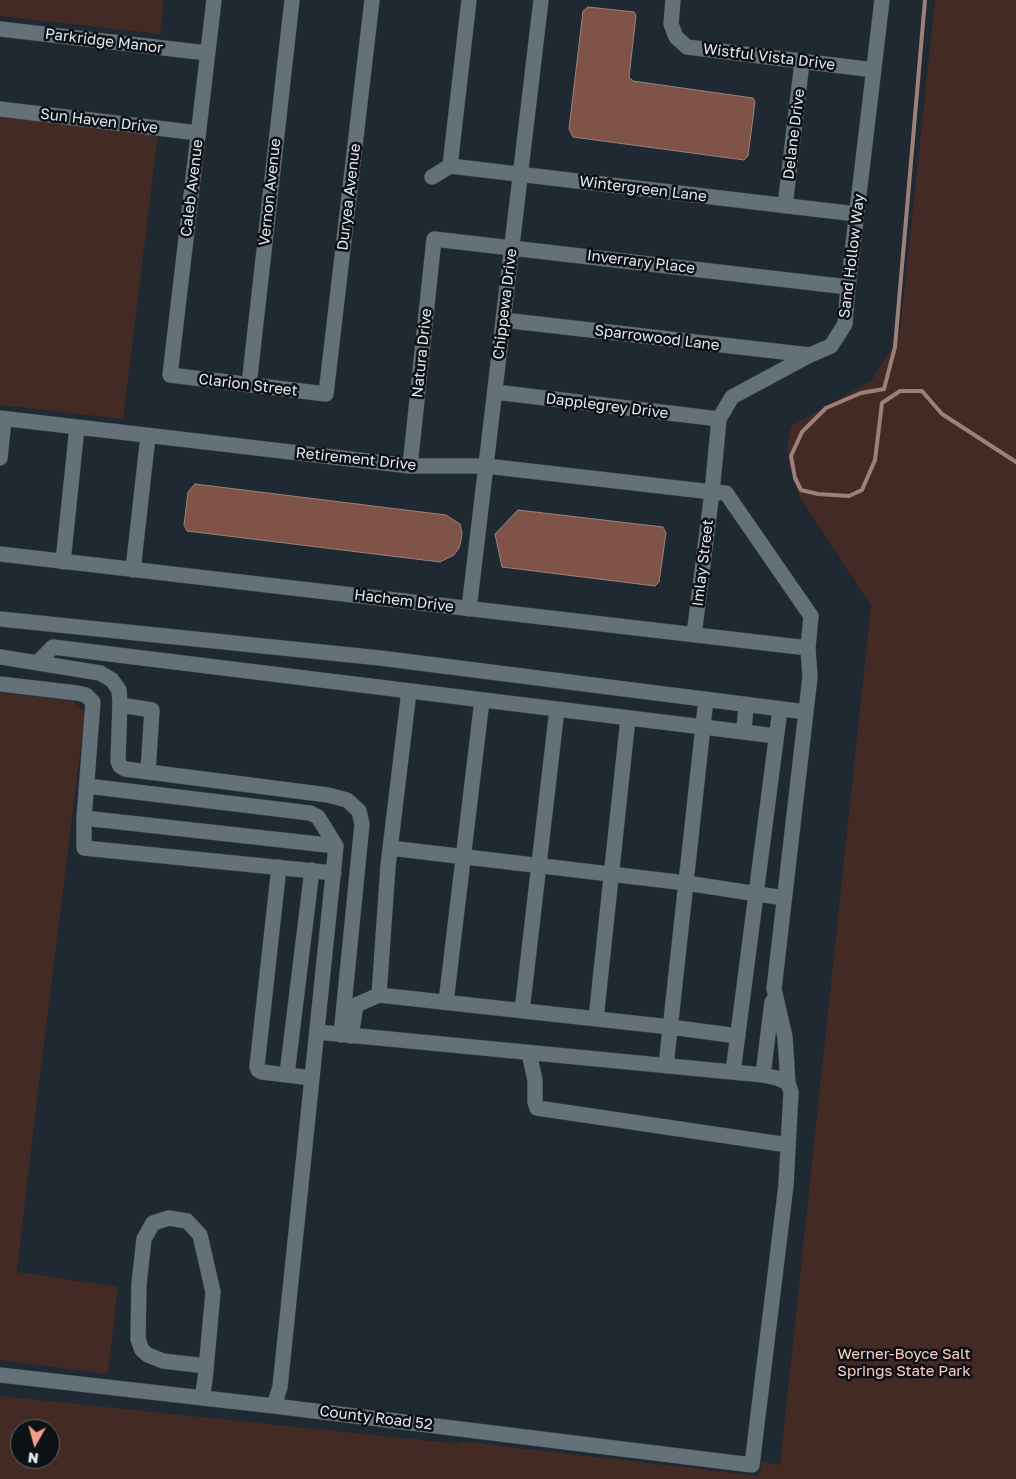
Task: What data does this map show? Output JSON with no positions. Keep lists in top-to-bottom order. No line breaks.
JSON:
{"streets":{"street":["Parkridge Manor","Wistful Vista Drive","Sun Haven Drive","Delane Drive","Caleb Avenue","Wintergreen Lane","Vernon Avenue","Duryea Avenue","Sand Hollow Way","Inverrary Place","Chippewa Drive","Sparrowood Lane","Natura Drive","Clarion Street","Dapplegrey Drive","Retirement Drive","Imlay Street","Hachem Drive","County Road 52"]},"crossings":[["Parkridge Manor","Caleb Avenue"],["Wistful Vista Drive","Delane Drive"],["Wistful Vista Drive","Sand Hollow Way"],["Sun Haven Drive","Caleb Avenue"],["Delane Drive","Wintergreen Lane"],["Caleb Avenue","Clarion Street"],["Wintergreen Lane","Sand Hollow Way"],["Wintergreen Lane","Chippewa Drive"],["Vernon Avenue","Clarion Street"],["Duryea Avenue","Clarion Street"],["Sand Hollow Way","Inverrary Place"],["Sand Hollow Way","Sparrowood Lane"],["Sand Hollow Way","Dapplegrey Drive"],["Sand Hollow Way","Retirement Drive"],["Sand Hollow Way","Imlay Street"],["Inverrary Place","Chippewa Drive"],["Inverrary Place","Natura Drive"],["Chippewa Drive","Sparrowood Lane"],["Chippewa Drive","Dapplegrey Drive"],["Chippewa Drive","Retirement Drive"],["Chippewa Drive","Hachem Drive"],["Natura Drive","Retirement Drive"],["Retirement Drive","Imlay Street"],["Imlay Street","Hachem Drive"]],"parks":["Werner-Boyce Salt Springs State Park"],"north":"bottom"}
